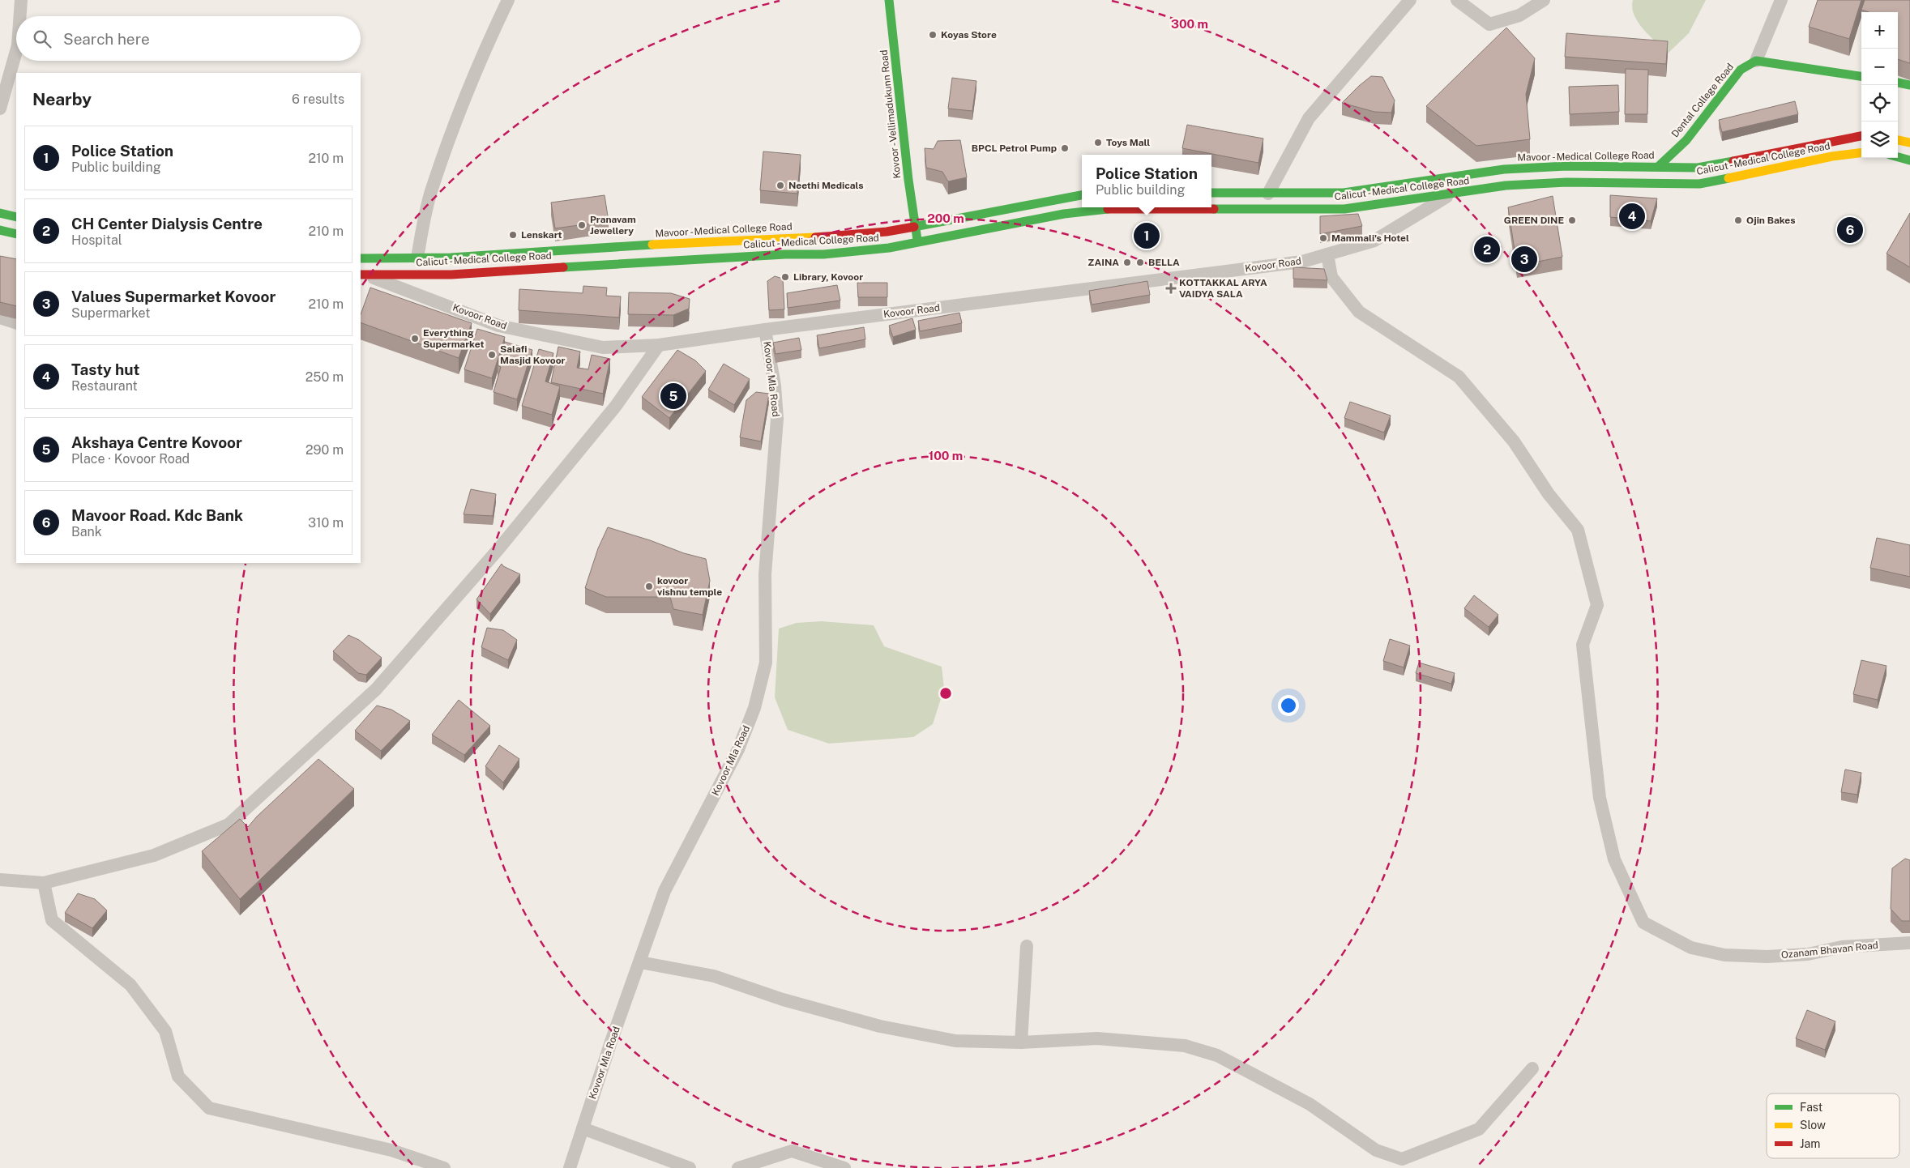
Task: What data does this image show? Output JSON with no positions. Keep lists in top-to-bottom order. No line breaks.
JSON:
{"streets":{"main road":["Dental College Road","Kovoor - Vellimadukunn Road","Mavoor - Medical College Road","Calicut - Medical College Road"],"street":["Kovoor Road","Kovoor Mla Road","Ozanam Bhavan Road"]},"crossings":[["Dental College Road","Mavoor - Medical College Road"],["Kovoor - Vellimadukunn Road","Mavoor - Medical College Road"],["Kovoor - Vellimadukunn Road","Calicut - Medical College Road"],["Calicut - Medical College Road","Kovoor Road"],["Kovoor Road","Kovoor Mla Road"],["Kovoor Road","Ozanam Bhavan Road"]],"places":{"other":["Koyas Store","Toys Mall","BPCL Petrol Pump","Neethi Medicals","GREEN DINE","Ojin Bakes","Pranavam Jewellery","Lenskart","Mammali's Hotel","ZAINA","BELLA","Library, Kovoor","Everything Supermarket","Salafi Masjid Kovoor","kovoor vishnu temple"],"health":["KOTTAKKAL ARYA VAIDYA SALA"]},"legend":["Fast","Slow","Jam"],"page":{"map_buttons":["+","−"],"search":"Search here","heading":["Nearby","6 results"],"list":[{"mark":"1","name":"Police Station","note":"Public building","value":"210 m"},{"mark":"2","name":"CH Center Dialysis Centre","note":"Hospital","value":"210 m"},{"mark":"3","name":"Values Supermarket Kovoor","note":"Supermarket","value":"210 m"},{"mark":"4","name":"Tasty hut","note":"Restaurant","value":"250 m"},{"mark":"5","name":"Akshaya Centre Kovoor","note":"Place · Kovoor Road","value":"290 m"},{"mark":"6","name":"Mavoor Road. Kdc Bank","note":"Bank","value":"310 m"}],"popup":["Police Station","Public building"],"pins":["4","6","1","2","3","5"]},"rings":["300 m","200 m","100 m"]}
